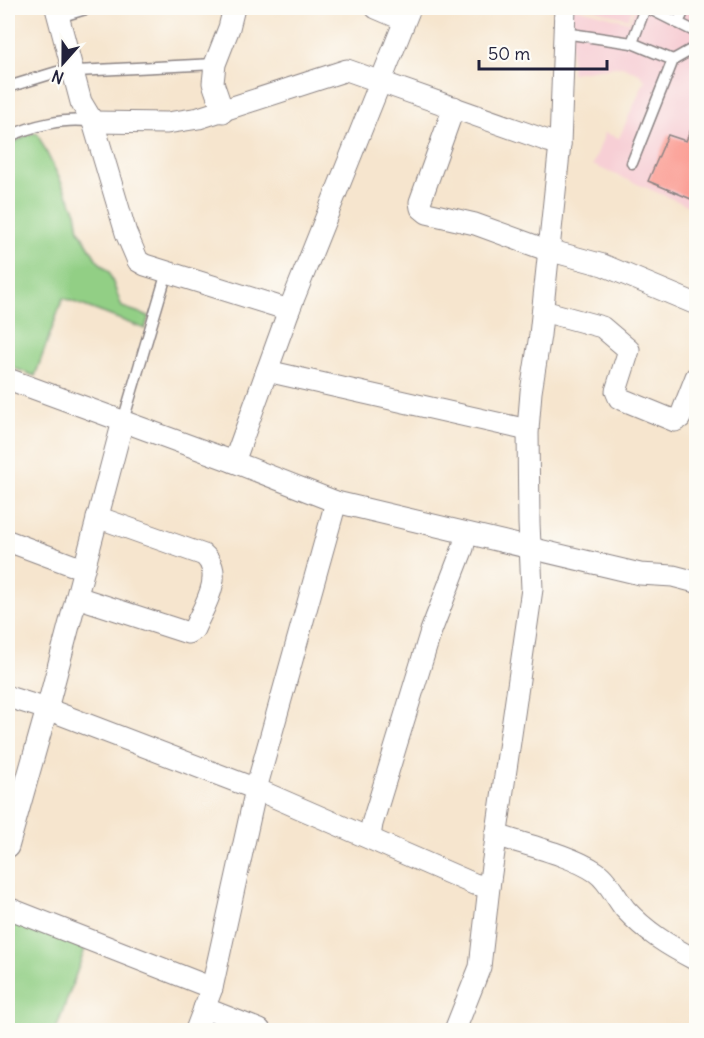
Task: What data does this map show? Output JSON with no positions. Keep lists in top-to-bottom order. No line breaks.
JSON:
{"scale_bar":"50 m","north":"bottom"}
